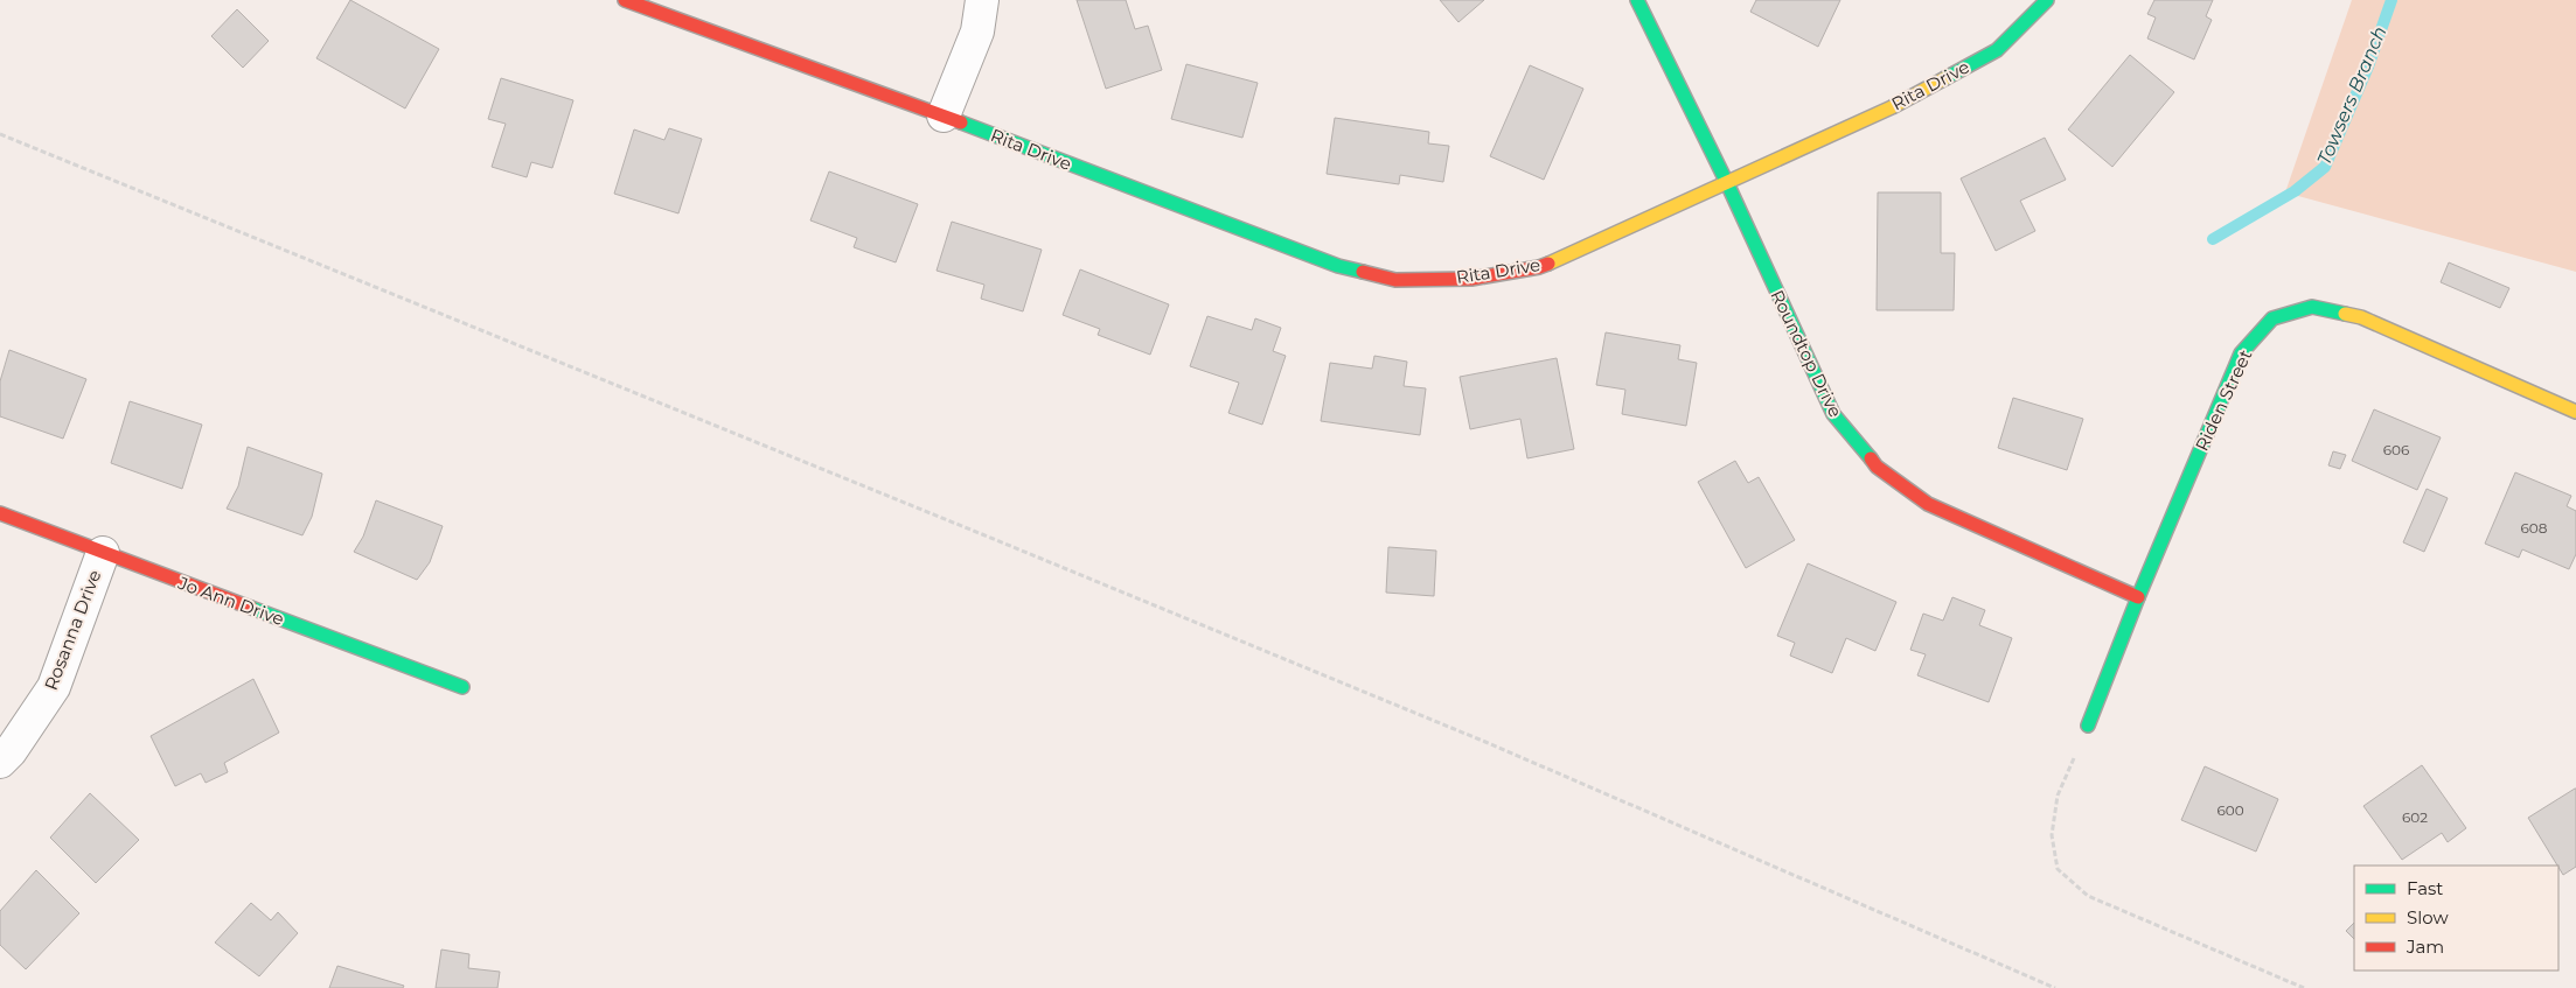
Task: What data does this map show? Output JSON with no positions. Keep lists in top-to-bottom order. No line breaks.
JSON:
{"streets":{"street":["Rita Drive","Roundtop Drive","Riden Street","Jo Ann Drive","Rosanna Drive"]},"crossings":[["Rita Drive","Roundtop Drive"],["Roundtop Drive","Riden Street"],["Jo Ann Drive","Rosanna Drive"]],"water":["Towsers Branch"],"house_numbers":["606","608","600","602"],"legend":["Fast","Slow","Jam"]}
